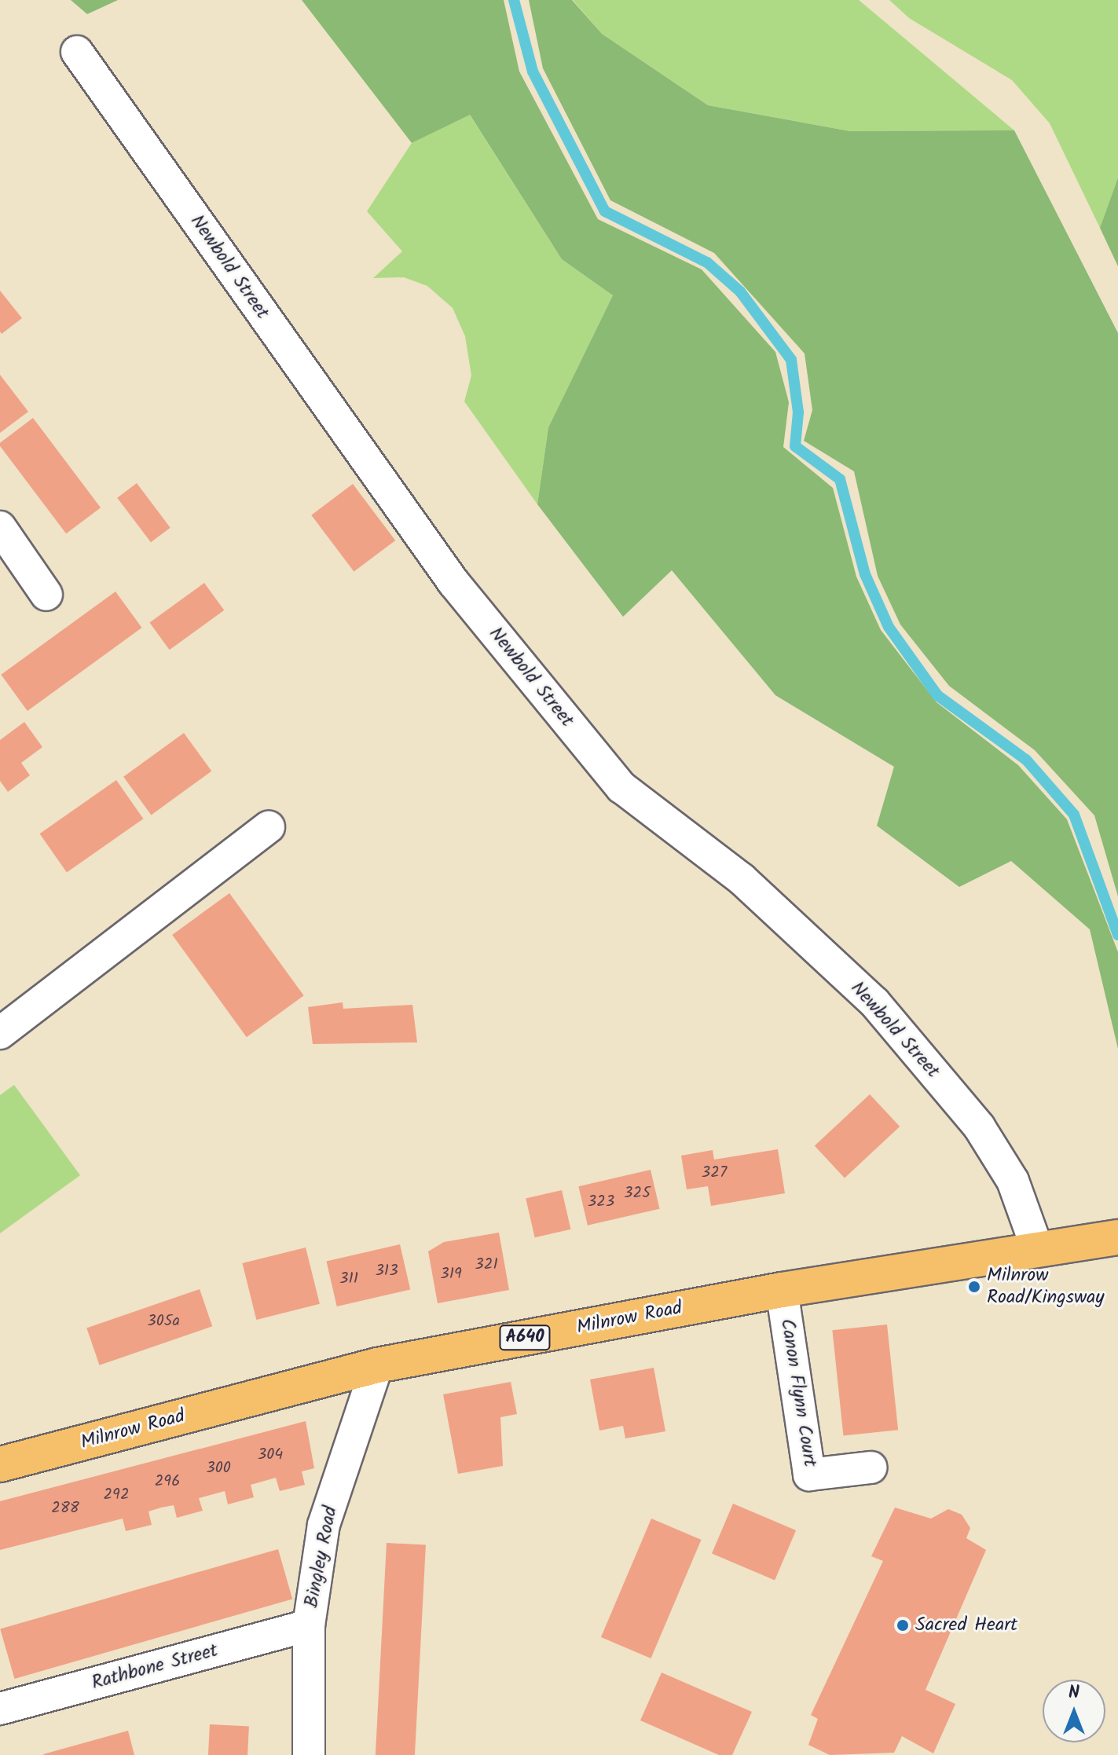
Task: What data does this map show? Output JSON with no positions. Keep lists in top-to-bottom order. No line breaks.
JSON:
{"streets":{"main road":["Milnrow Road","A640"],"street":["Newbold Street","Canon Flynn Court","Bingley Road","Rathbone Street"]},"crossings":[["Newbold Street","Milnrow Road"],["Milnrow Road","Canon Flynn Court"],["Milnrow Road","Bingley Road"],["Bingley Road","Rathbone Street"]],"places":["Milnrow Road/Kingsway","Sacred Heart"],"house_numbers":["327","325","323","321","313","319","311","305a","304","300","296","292","288"],"north":"top"}
